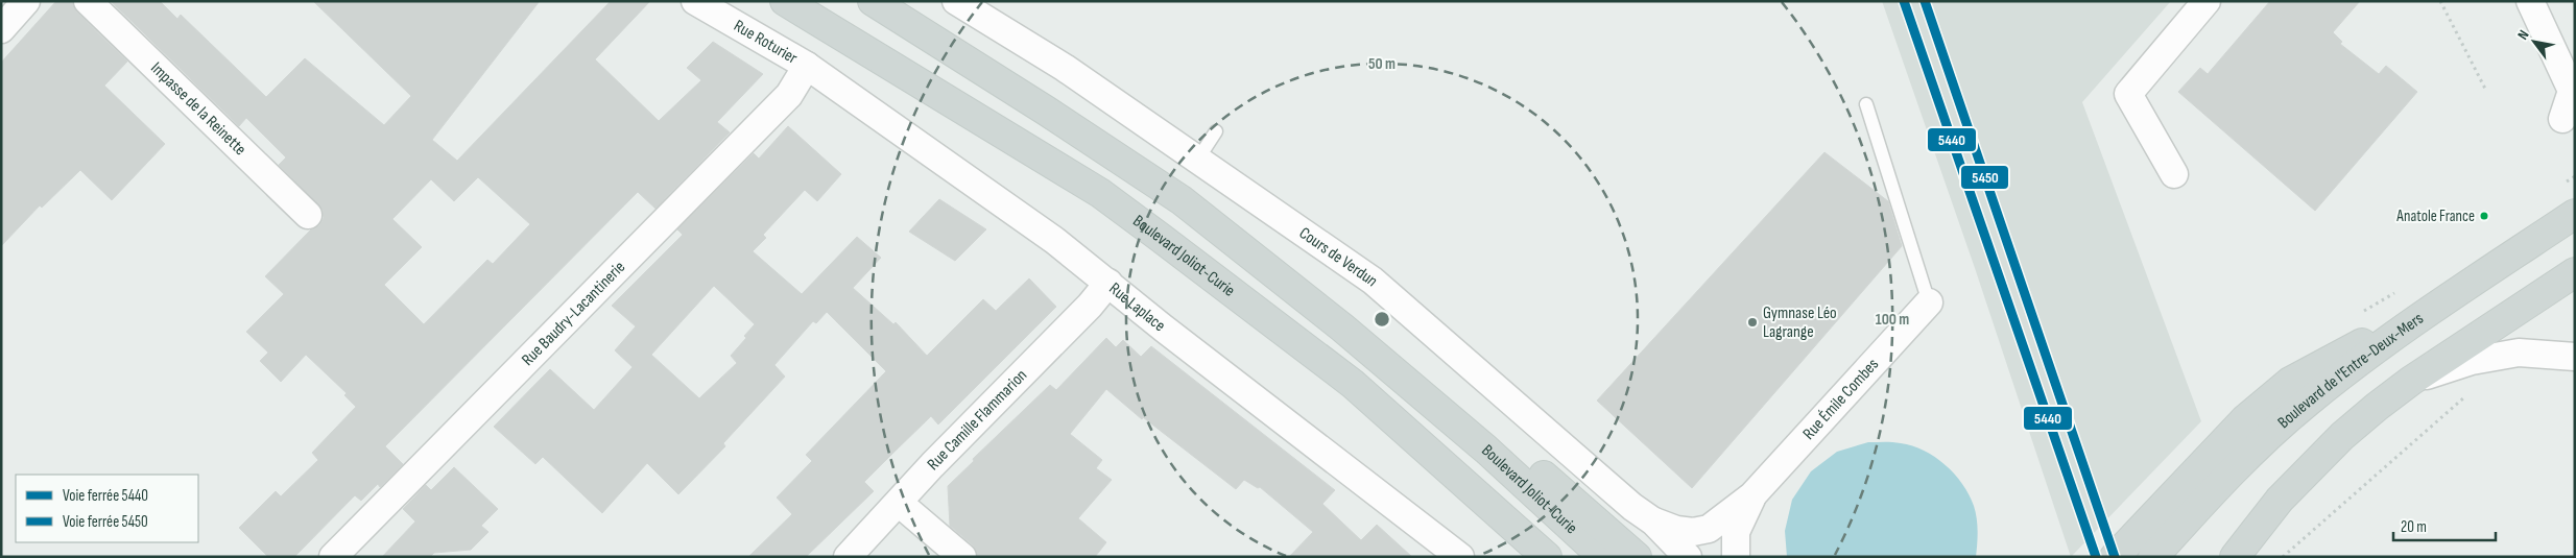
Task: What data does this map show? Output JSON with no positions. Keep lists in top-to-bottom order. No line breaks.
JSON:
{"streets":{"main road":["Boulevard Joliot-Curie","Boulevard de l'Entre-Deux-Mers"],"street":["Rue Roturier","Impasse de la Reinette","Cours de Verdun","Rue Laplace","Rue Baudry-Lacantinerie","Rue Émile Combes","Rue Camille Flammarion"]},"crossings":[["Rue Roturier","Rue Laplace"],["Rue Roturier","Rue Baudry-Lacantinerie"],["Cours de Verdun","Rue Émile Combes"],["Rue Laplace","Rue Baudry-Lacantinerie"],["Rue Laplace","Rue Camille Flammarion"]],"places":["Anatole France","Gymnase Léo Lagrange"],"lines":["rail line 5440","rail line 5450"],"legend":["Voie ferrée 5440","Voie ferrée 5450"],"scale_bar":"20 m","north":"top left","rings":["50 m","100 m"]}
